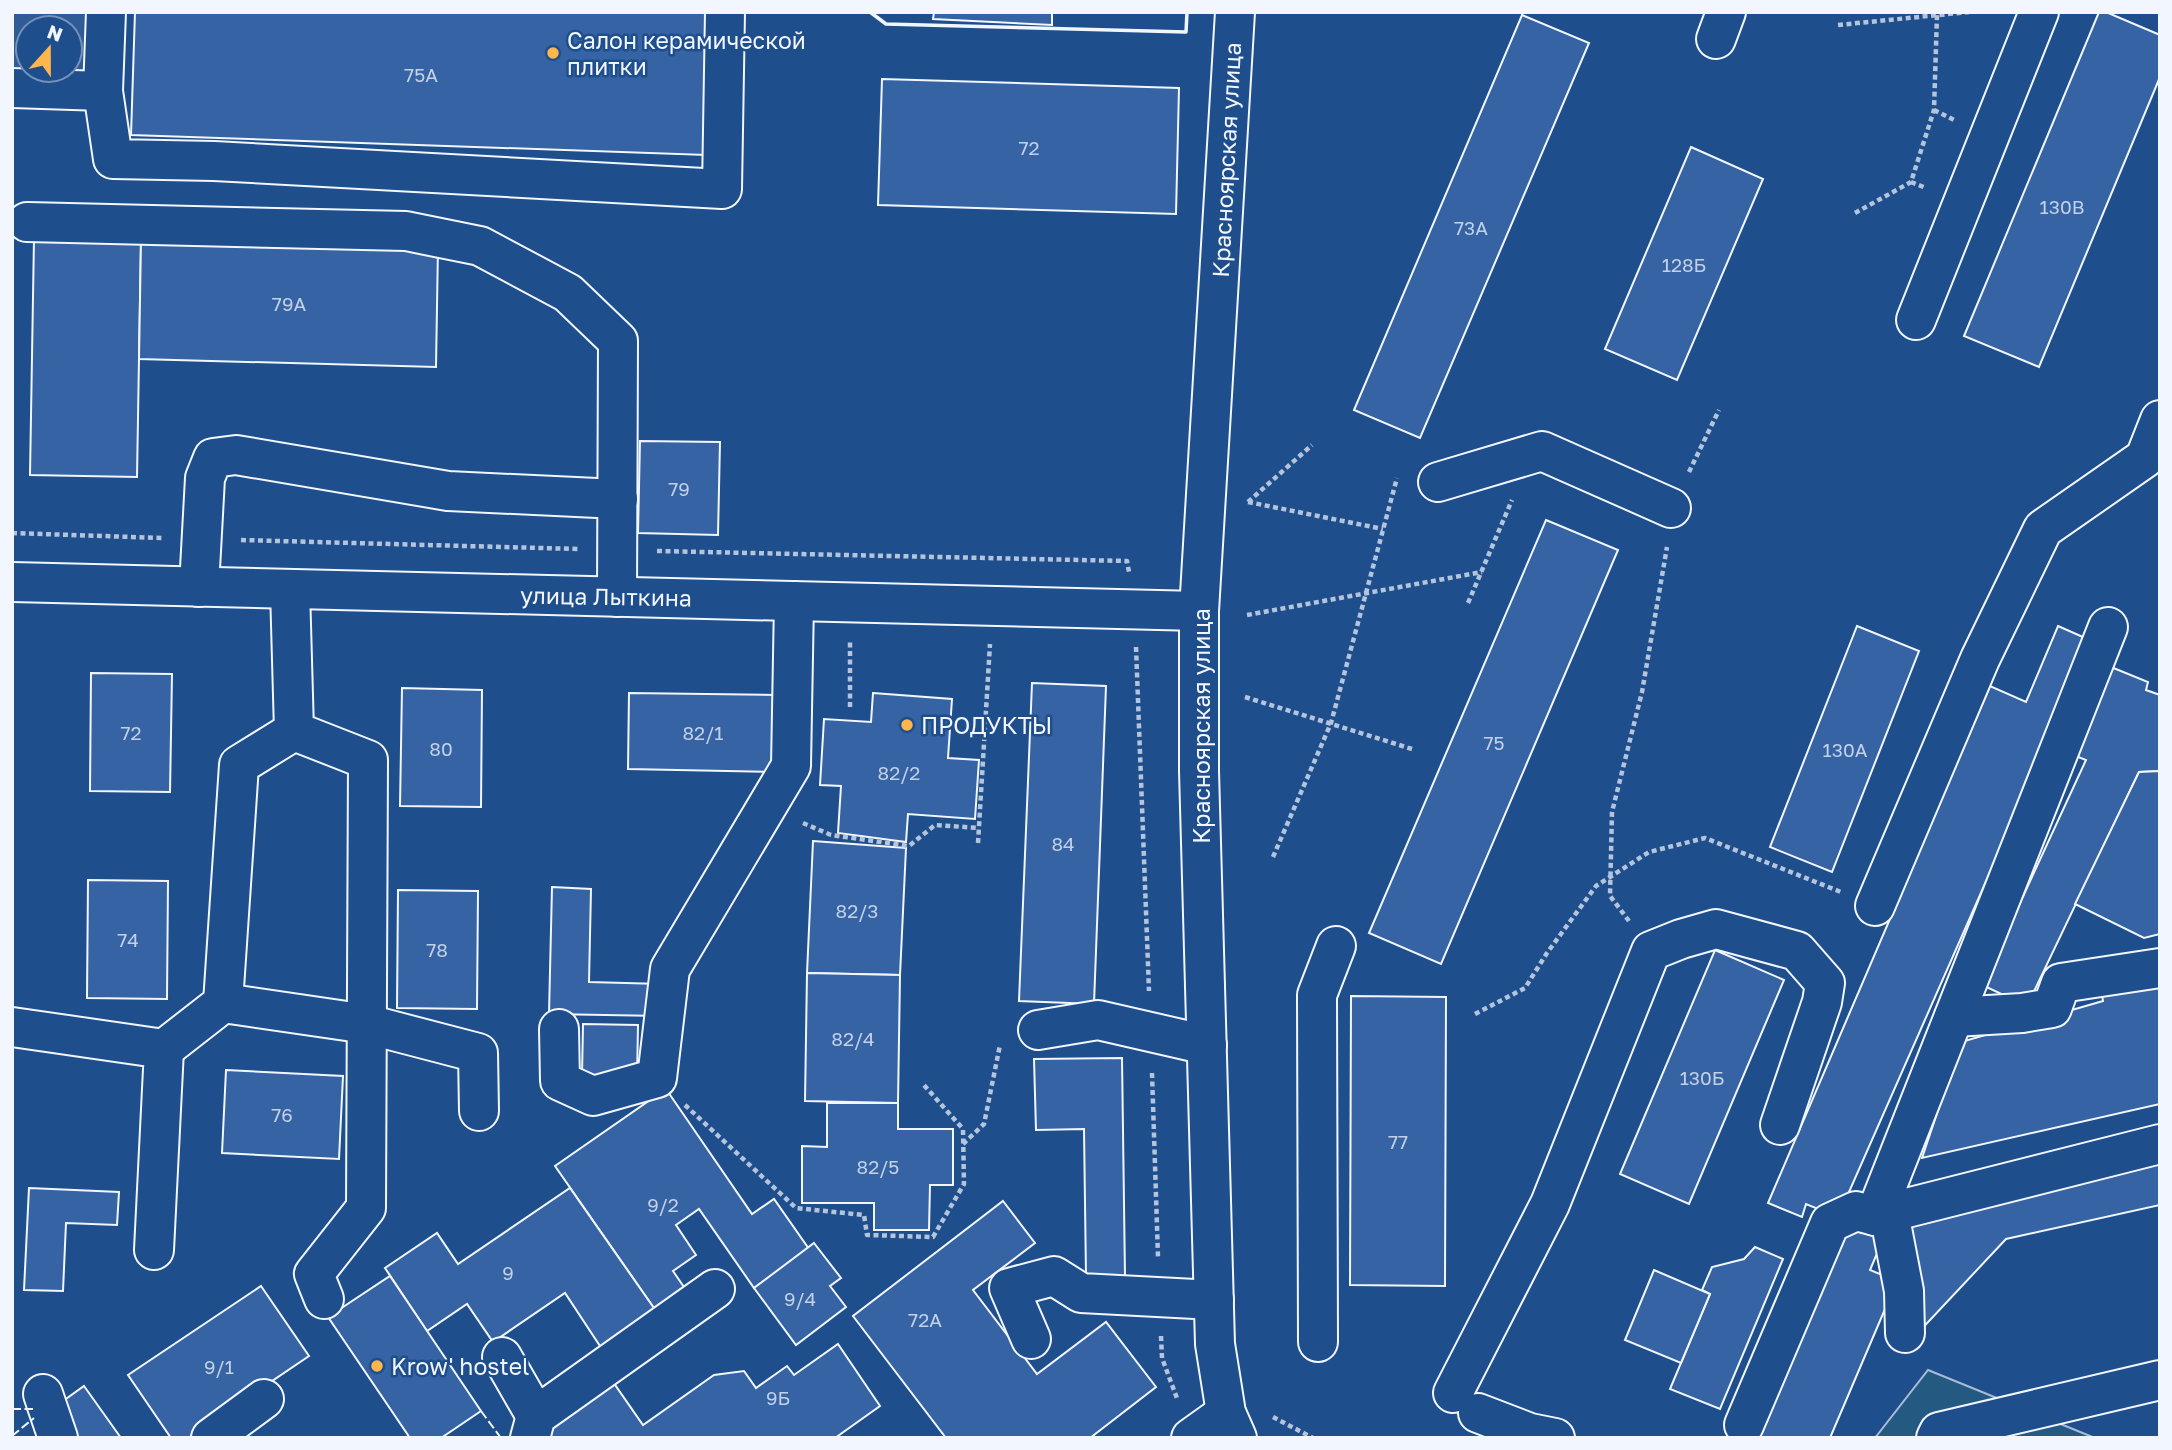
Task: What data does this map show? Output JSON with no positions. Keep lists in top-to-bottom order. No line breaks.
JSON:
{"streets":{"street":["Красноярская улица","улица Лыткина"]},"crossings":[["Красноярская улица","улица Лыткина"]],"places":["Салон керамической плитки","ПРОДУКТЫ","Krow' hostel"],"house_numbers":["75А","72","130В","73А","128Б","79А","79","72","82/1","75","80","130А","82/2","84","82/3","74","78","82/4","130Б","76","77","82/5","9/2","9","9/4","72А","9/1","9Б"],"north":"top"}
